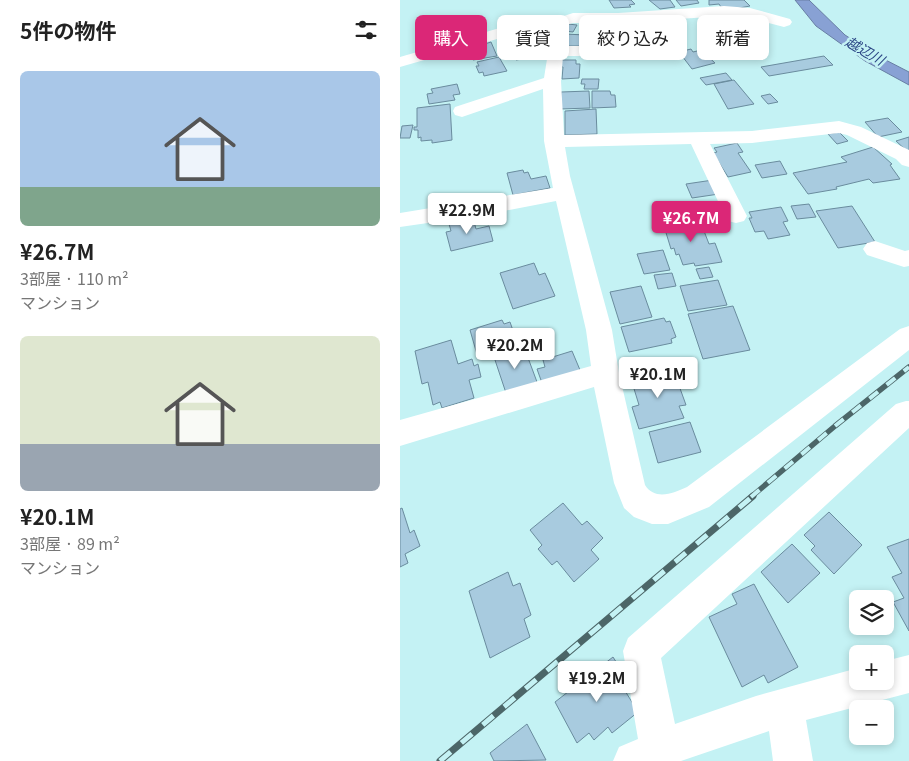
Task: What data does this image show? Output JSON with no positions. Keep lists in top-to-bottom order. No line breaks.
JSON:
{"water":["越辺川"],"page":{"heading":"5件の物件","chip":["購入","賃貸","絞り込み","新着"],"list":[{"name":"¥26.7M","note":"3部屋 · 110 m² · マンション"},{"name":"¥20.1M","note":"3部屋 · 89 m² · マンション"}],"price":["¥22.9M","¥26.7M","¥20.2M","¥20.1M","¥19.2M"],"map_buttons":["+","−"]}}
